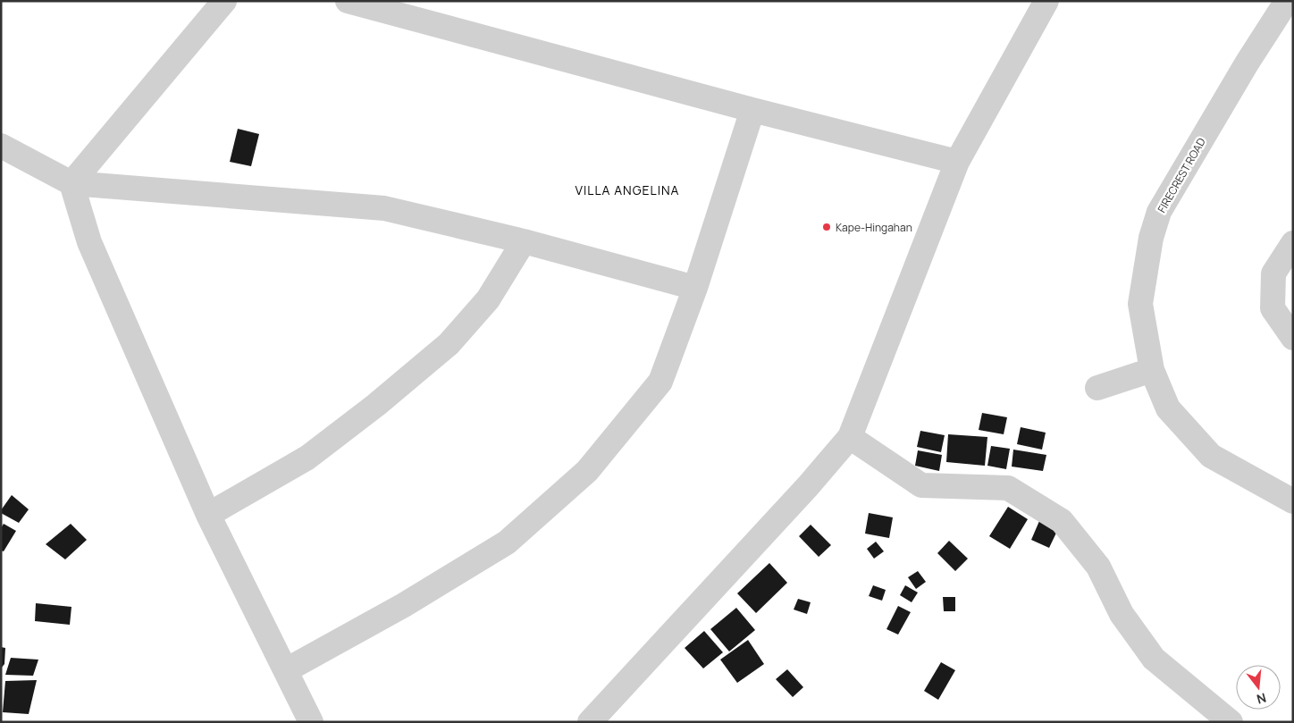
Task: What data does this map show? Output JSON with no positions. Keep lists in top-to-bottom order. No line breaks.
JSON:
{"streets":{"street":["FIRECREST ROAD"]},"districts":["VILLA ANGELINA"],"places":["Kape-Hingahan"],"north":"bottom"}
